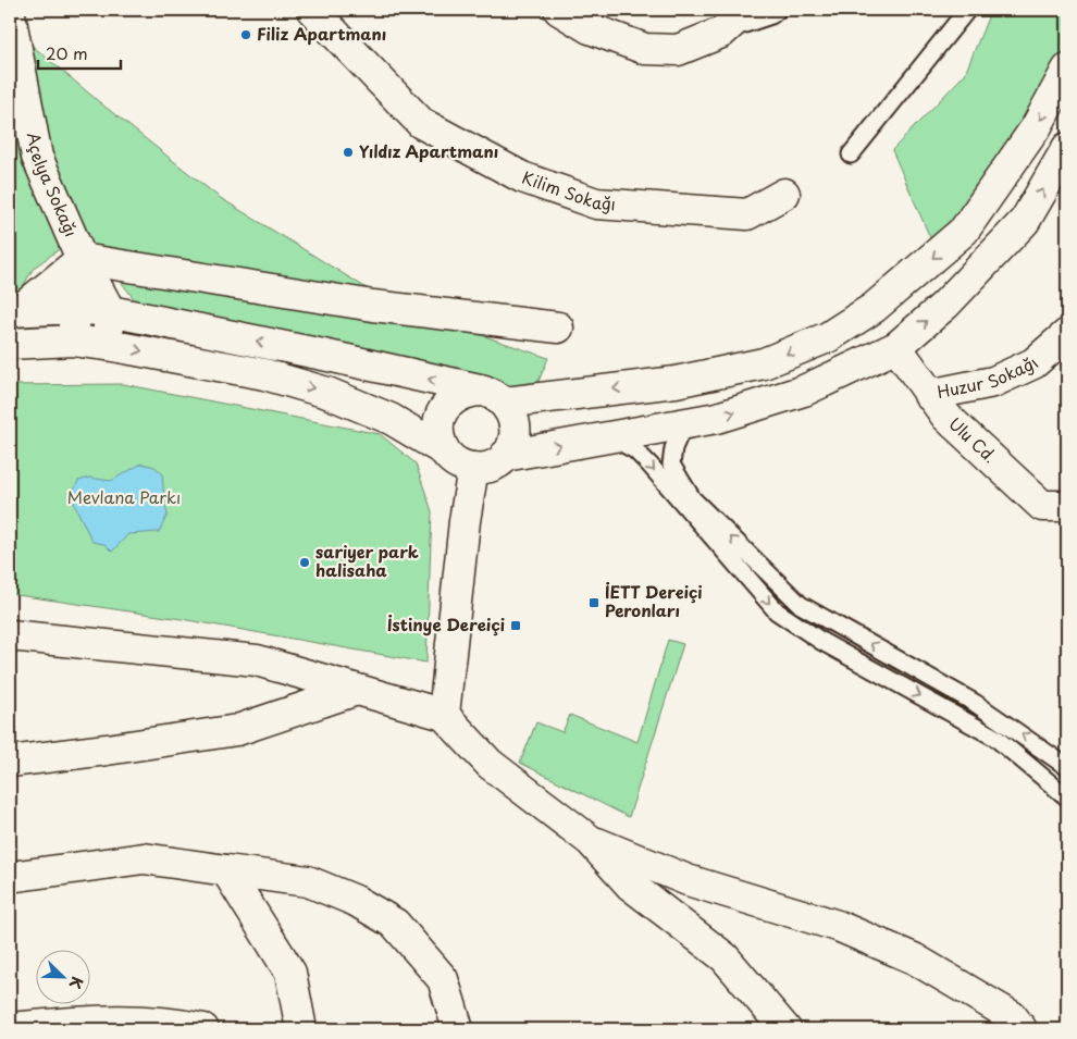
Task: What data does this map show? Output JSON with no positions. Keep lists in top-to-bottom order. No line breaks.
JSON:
{"streets":{"street":["Açelya Sokağı","Kilim Sokağı","Huzur Sokağı","Ulu Cd."]},"crossings":[["Huzur Sokağı","Ulu Cd."]],"parks":["Mevlana Parkı"],"places":{"other":["Filiz Apartmanı","Yıldız Apartmanı","sariyer park halisaha"],"transit":["İETT Dereiçi Peronları","İstinye Dereiçi"]},"scale_bar":"20 m","north":"bottom right"}
